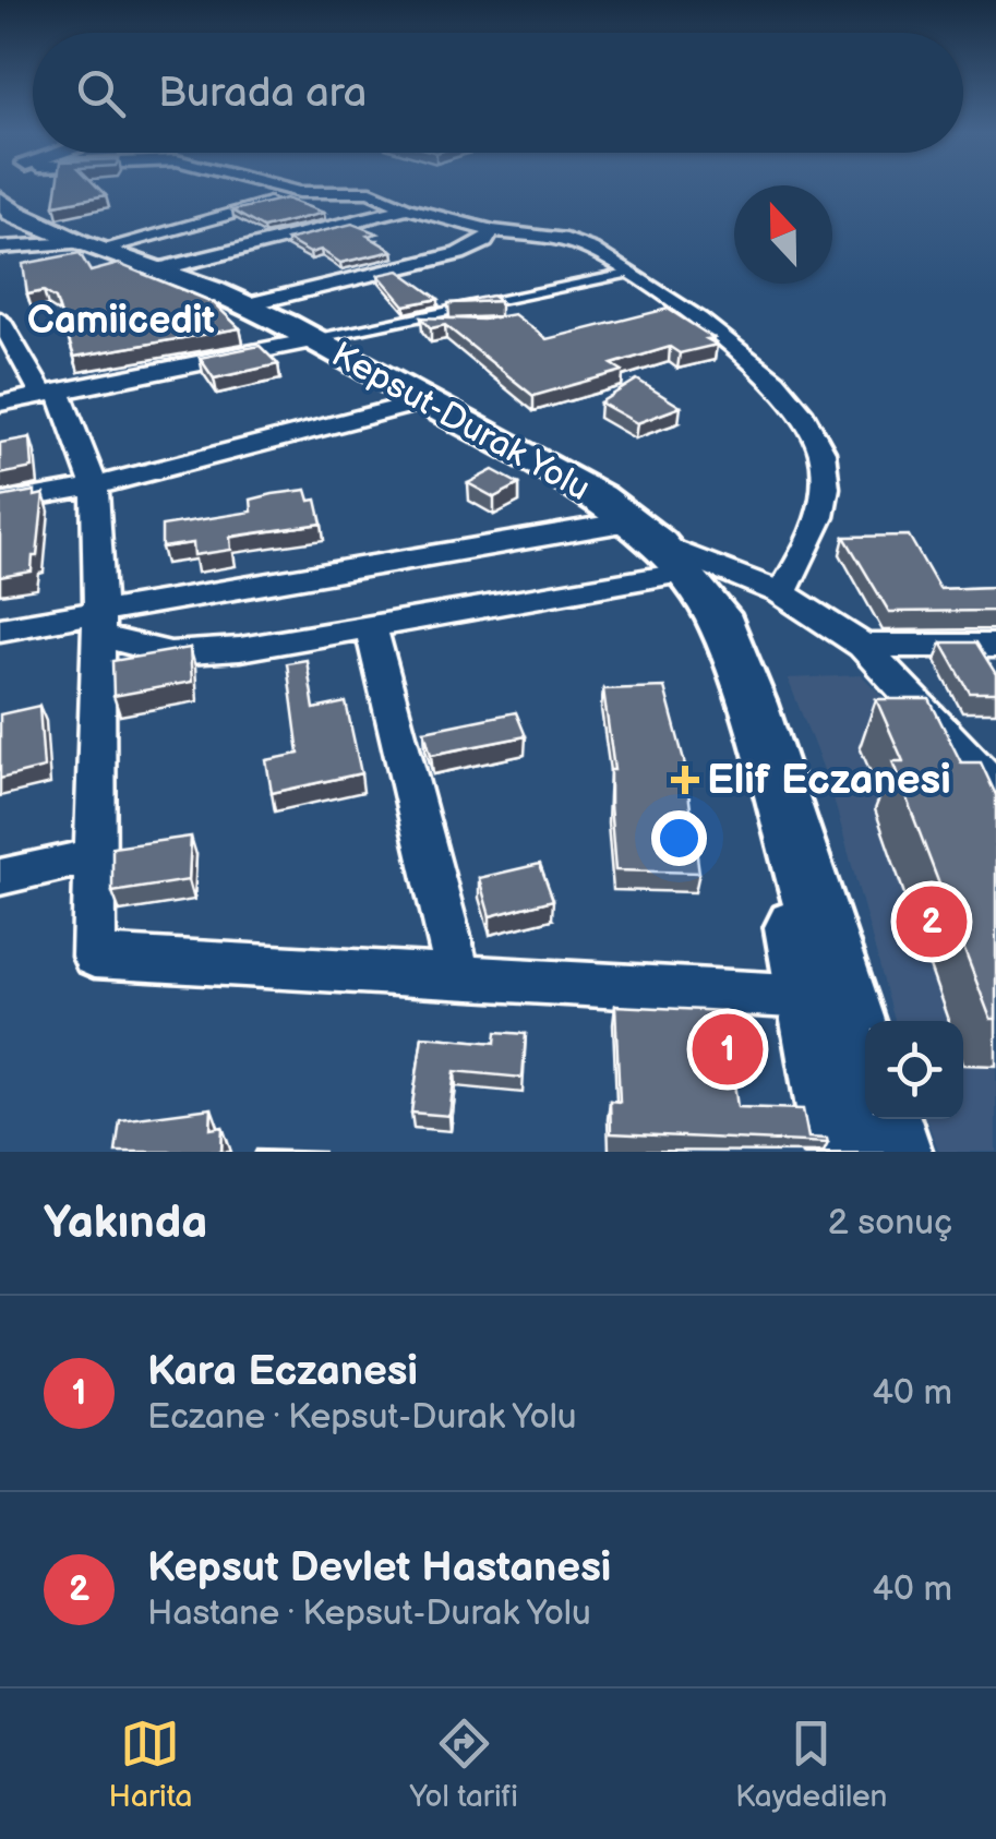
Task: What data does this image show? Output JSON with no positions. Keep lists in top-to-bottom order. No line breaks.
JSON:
{"streets":{"main road":["Kepsut-Durak Yolu"]},"districts":["Camiicedit"],"places":{"health":["Elif Eczanesi"]},"north":"top","page":{"search":"Burada ara","pins":["2","1"],"heading":["Yakında","2 sonuç"],"list":[{"mark":"1","name":"Kara Eczanesi","note":"Eczane · Kepsut-Durak Yolu","value":"40 m"},{"mark":"2","name":"Kepsut Devlet Hastanesi","note":"Hastane · Kepsut-Durak Yolu","value":"40 m"}],"nav":["Harita","Yol tarifi","Kaydedilen"]}}
